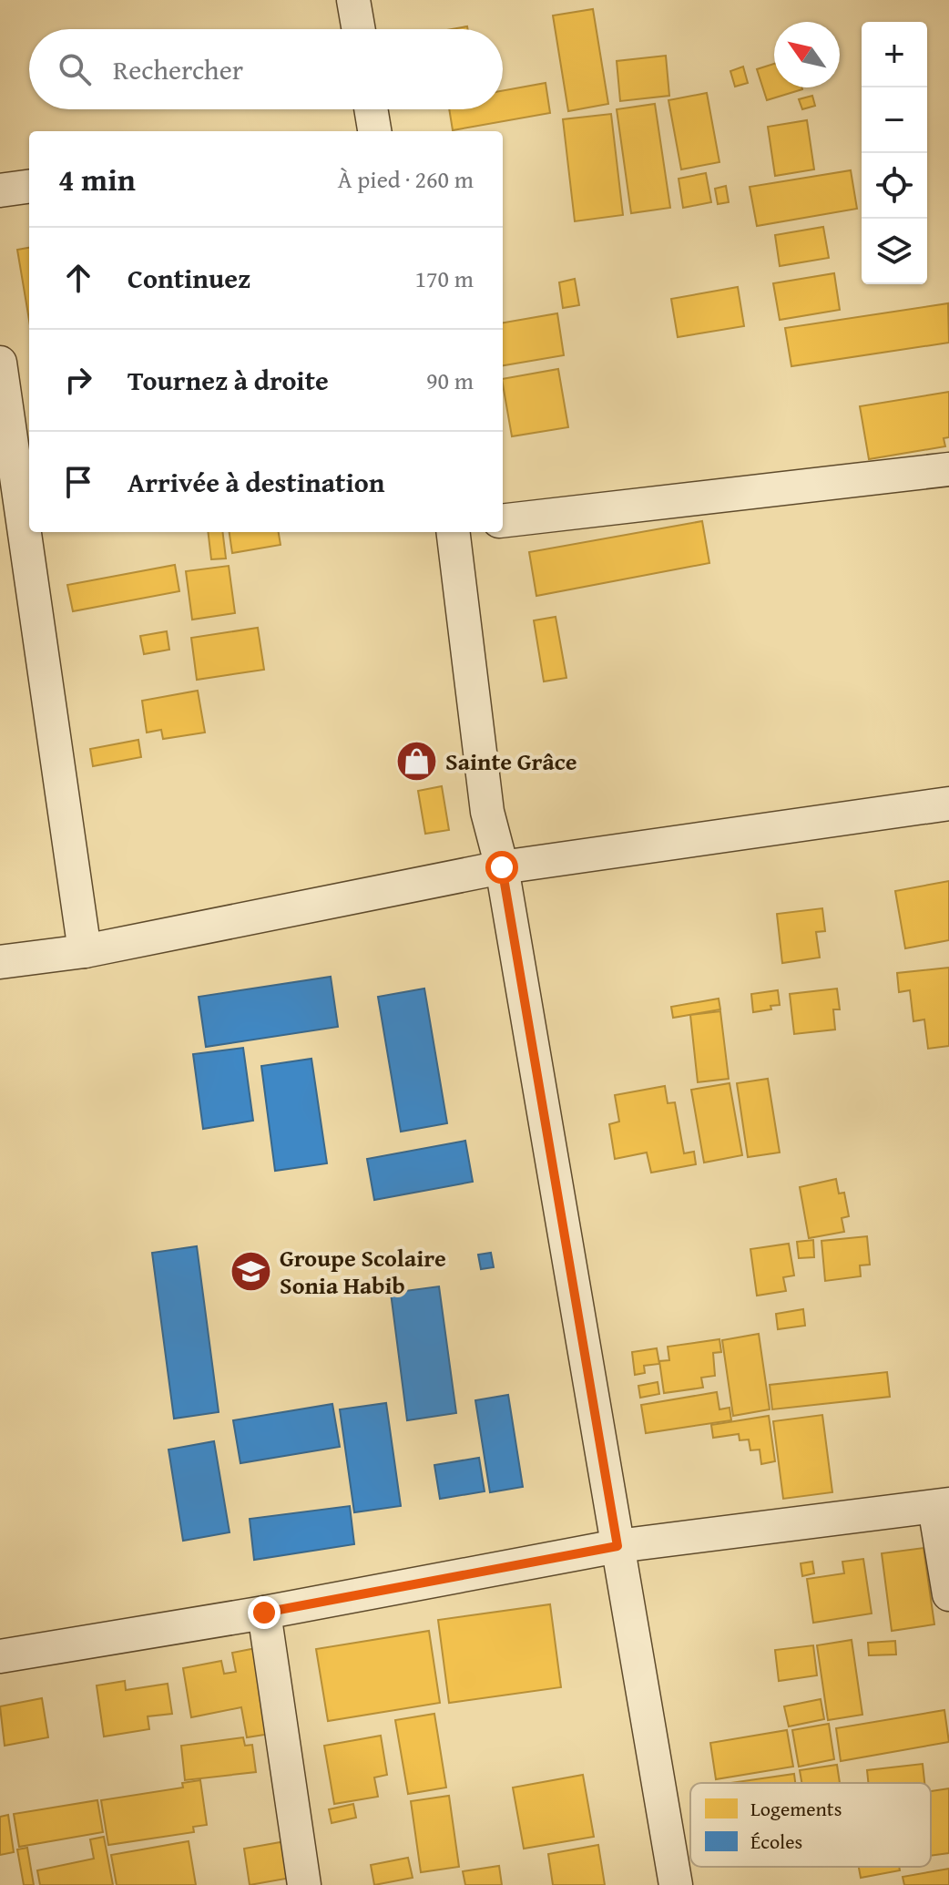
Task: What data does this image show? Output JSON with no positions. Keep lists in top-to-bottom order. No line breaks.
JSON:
{"places":{"shop":["Sainte Grâce"],"school or university":["Groupe Scolaire Sonia Habib"]},"legend":["Logements","Écoles"],"north":"top left","page":{"map_buttons":["+","−"],"search":"Rechercher","heading":["4 min","À pied · 260 m"],"list":[["Continuez","170 m"],["Tournez à droite","90 m"],"Arrivée à destination"]}}
